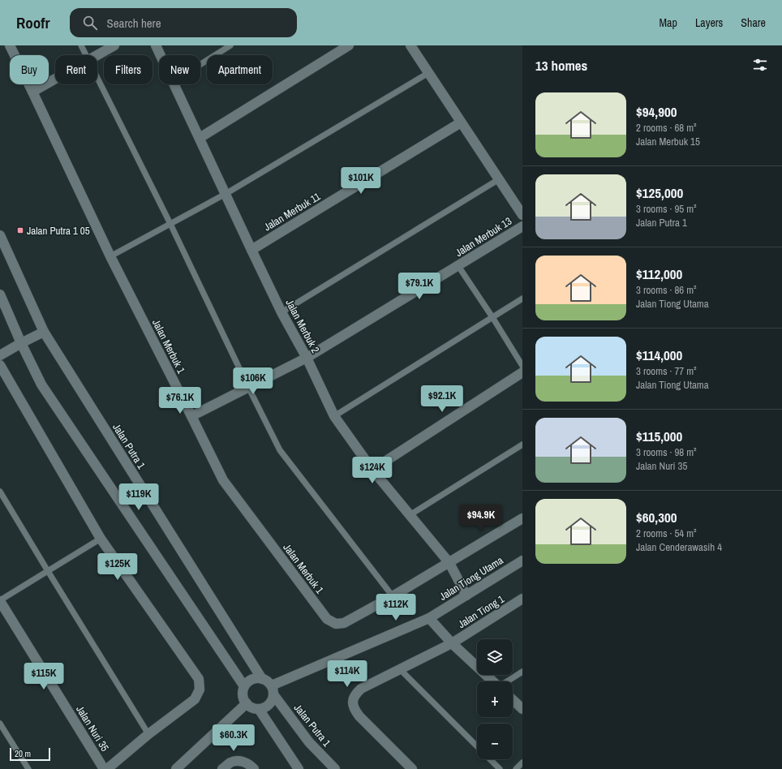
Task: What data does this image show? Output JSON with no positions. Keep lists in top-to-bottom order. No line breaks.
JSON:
{"streets":{"street":["Jalan Merbuk 11","Jalan Merbuk 13","Jalan Merbuk 2","Jalan Merbuk 1","Jalan Putra 1","Jalan Tiong Utama","Jalan Tiong 1","Jalan Nuri 35"]},"crossings":[["Jalan Merbuk 11","Jalan Merbuk 2"],["Jalan Merbuk 13","Jalan Merbuk 2"],["Jalan Merbuk 13","Jalan Merbuk 1"],["Jalan Merbuk 2","Jalan Merbuk 1"],["Jalan Merbuk 2","Jalan Tiong Utama"],["Jalan Putra 1","Jalan Tiong Utama"]],"places":{"transit":["Jalan Putra 1 05"]},"scale_bar":"20 m","page":{"header":"Roofr","search":"Search here","nav":["Map","Layers","Share"],"heading":"13 homes","chip":["Buy","Rent","Filters","New","Apartment"],"list":[{"name":"$94,900","note":"2 rooms · 68 m² · Jalan Merbuk 15"},{"name":"$125,000","note":"3 rooms · 95 m² · Jalan Putra 1"},{"name":"$112,000","note":"3 rooms · 86 m² · Jalan Tiong Utama"},{"name":"$114,000","note":"3 rooms · 77 m² · Jalan Tiong Utama"},{"name":"$115,000","note":"3 rooms · 98 m² · Jalan Nuri 35"},{"name":"$60,300","note":"2 rooms · 54 m² · Jalan Cenderawasih 4"}],"price":["$101K","$79.1K","$106K","$92.1K","$76.1K","$124K","$119K","$94.9K","$125K","$112K","$114K","$115K","$60.3K"],"map_buttons":["+","−"],"scale":"20 m"}}
